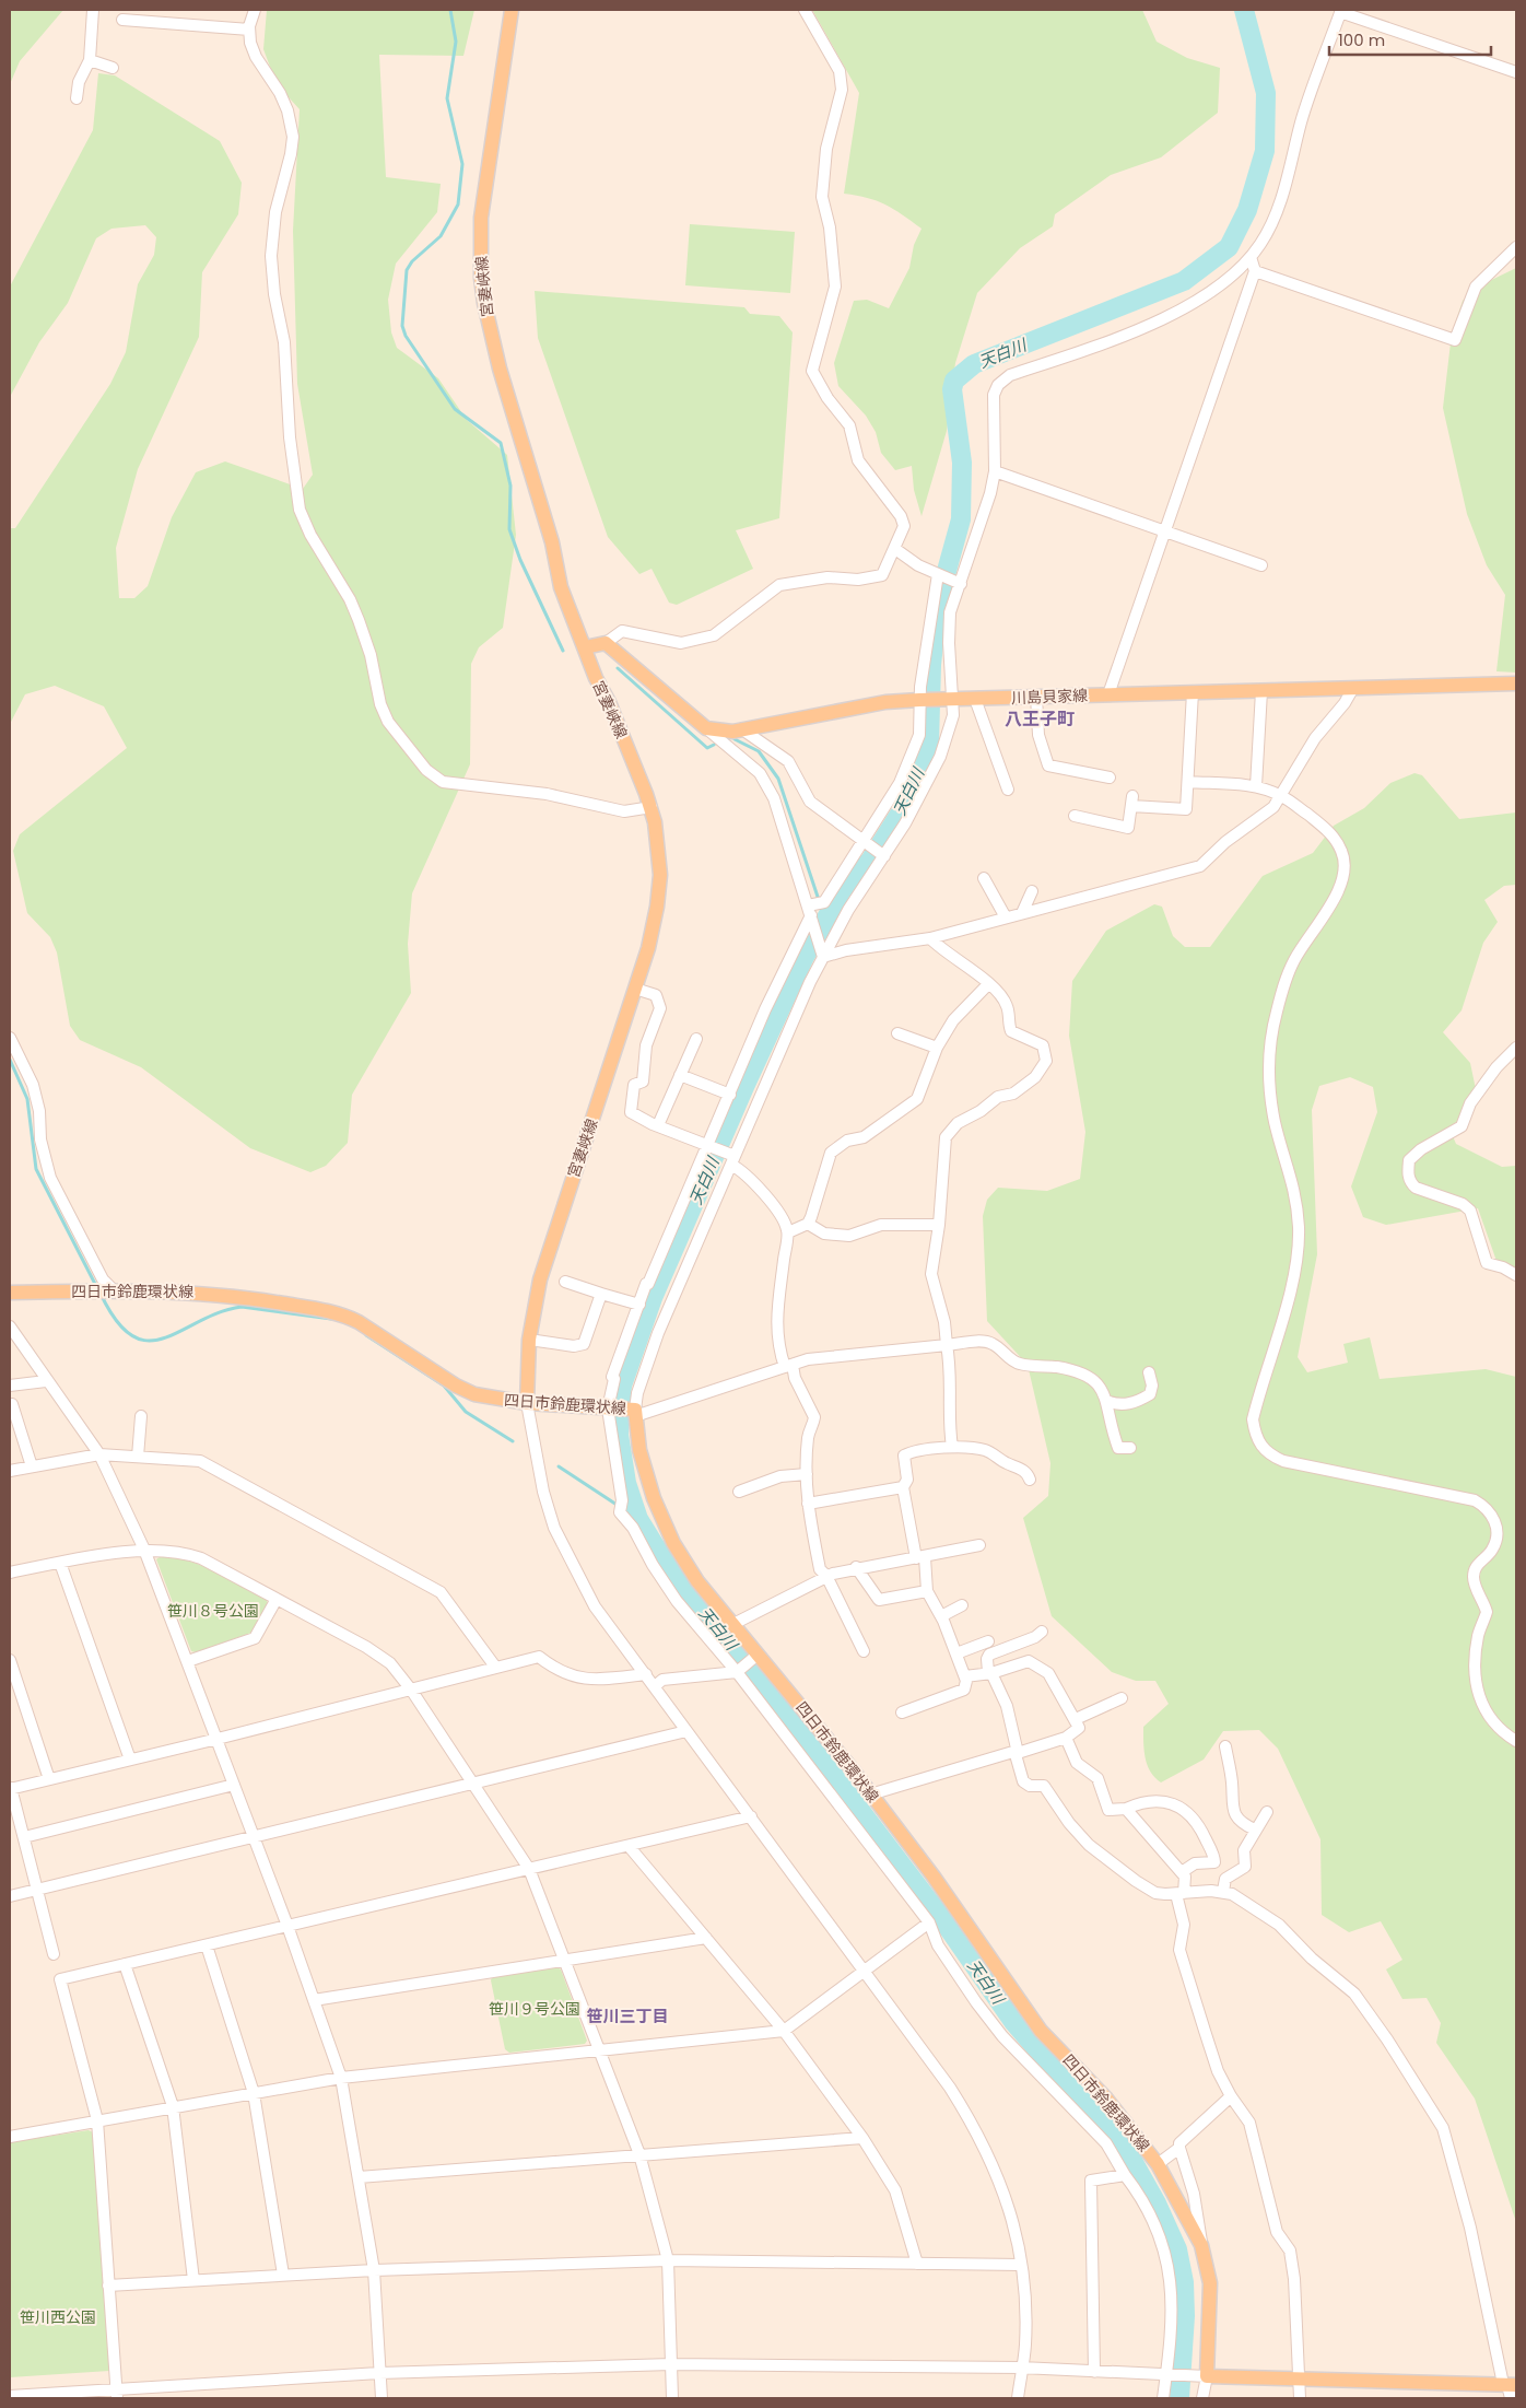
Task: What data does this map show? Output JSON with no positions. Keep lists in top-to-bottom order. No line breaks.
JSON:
{"streets":{"main road":["宮妻峡線","川島貝家線","四日市鈴鹿環状線"]},"crossings":[["宮妻峡線","四日市鈴鹿環状線"]],"districts":["八王子町","笹川三丁目"],"water":["天白川"],"parks":["笹川８号公園","笹川９号公園","笹川西公園"],"scale_bar":"100 m"}
